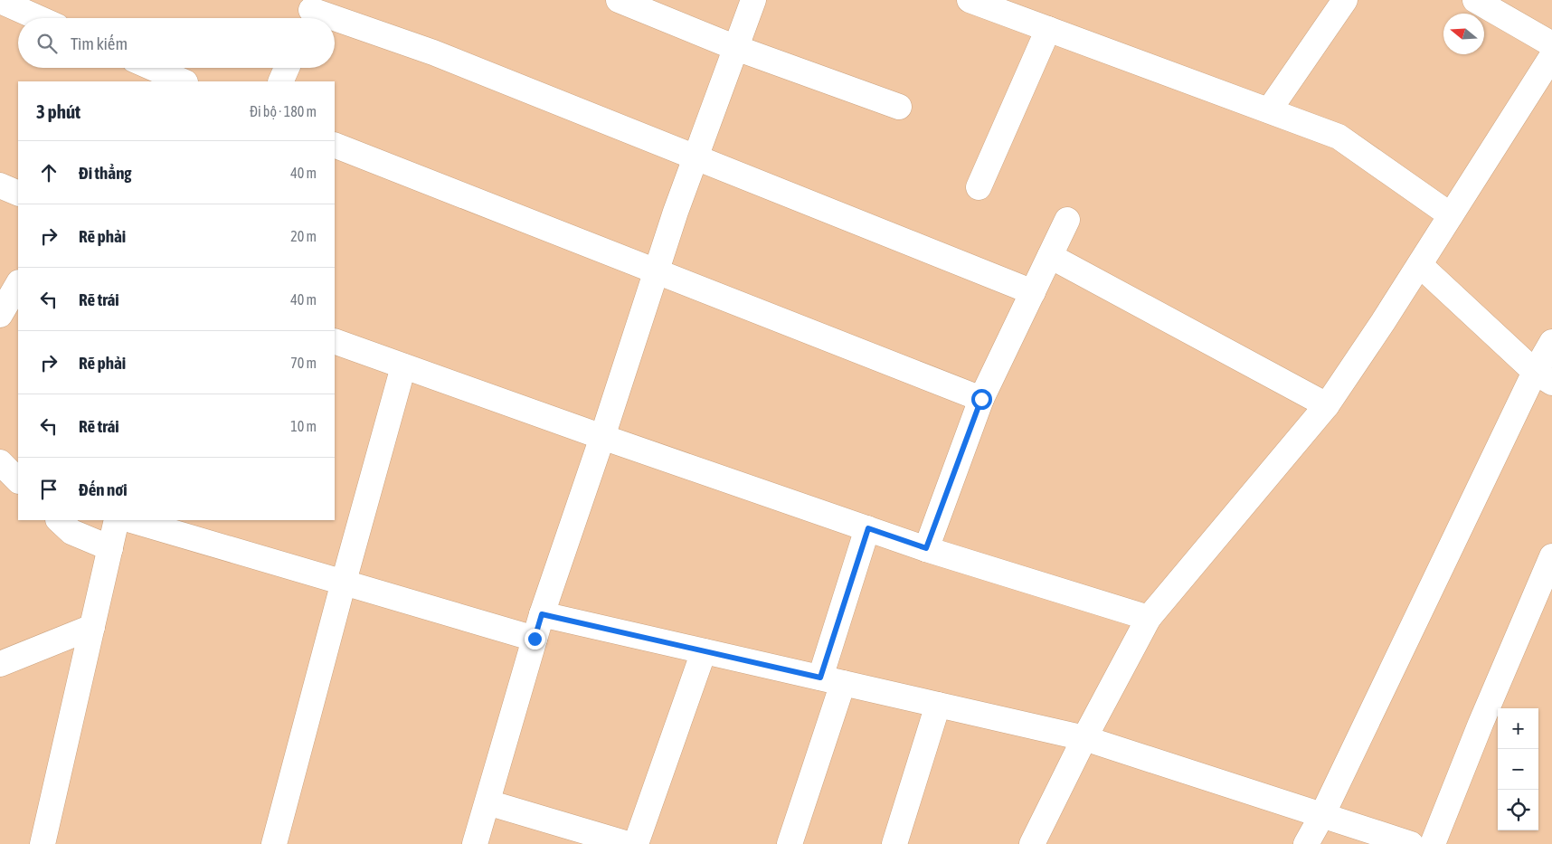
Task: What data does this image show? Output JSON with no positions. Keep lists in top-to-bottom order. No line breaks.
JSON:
{"north":"left","page":{"search":"Tìm kiếm","heading":["3 phút","Đi bộ · 180 m"],"list":[["Đi thẳng","40 m"],["Rẽ phải","20 m"],["Rẽ trái","40 m"],["Rẽ phải","70 m"],["Rẽ trái","10 m"],"Đến nơi"],"map_buttons":["+","−"]}}
